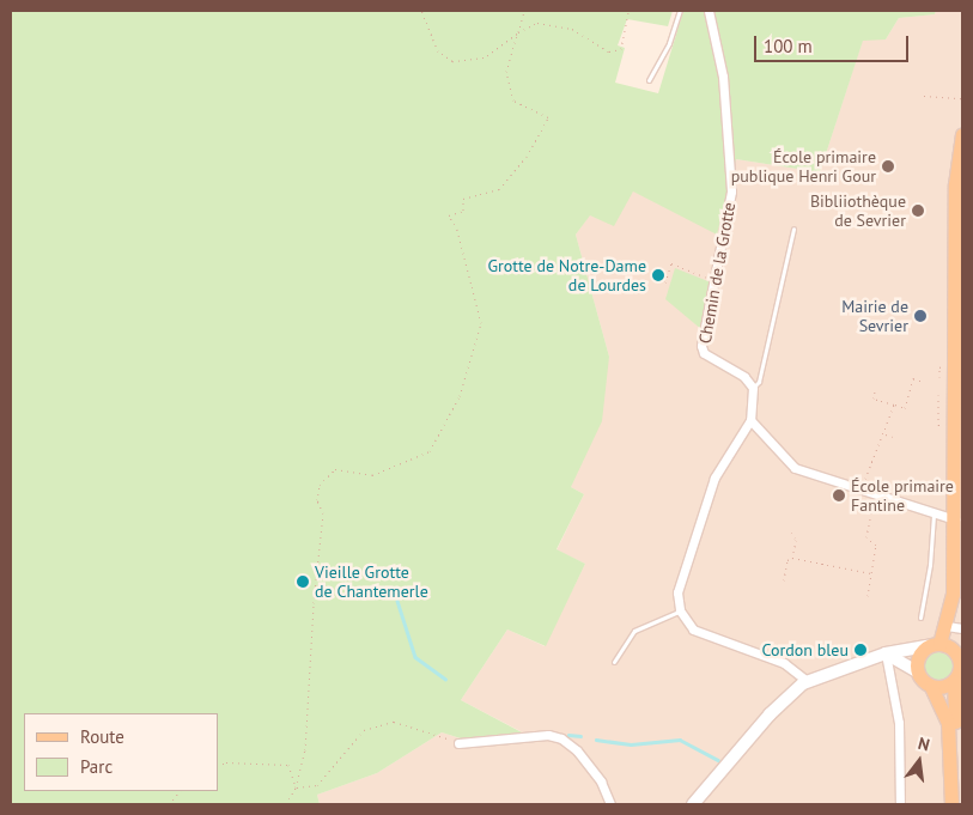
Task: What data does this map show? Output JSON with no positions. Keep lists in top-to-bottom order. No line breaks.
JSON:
{"streets":{"street":["Chemin de la Grotte"]},"places":["École primaire publique Henri Gour","Bibliiothèque de Sevrier","Grotte de Notre-Dame de Lourdes","Mairie de Sevrier","École primaire Fantine","Vieille Grotte de Chantemerle","Cordon bleu"],"legend":["Route","Parc"],"scale_bar":"100 m","north":"top"}
